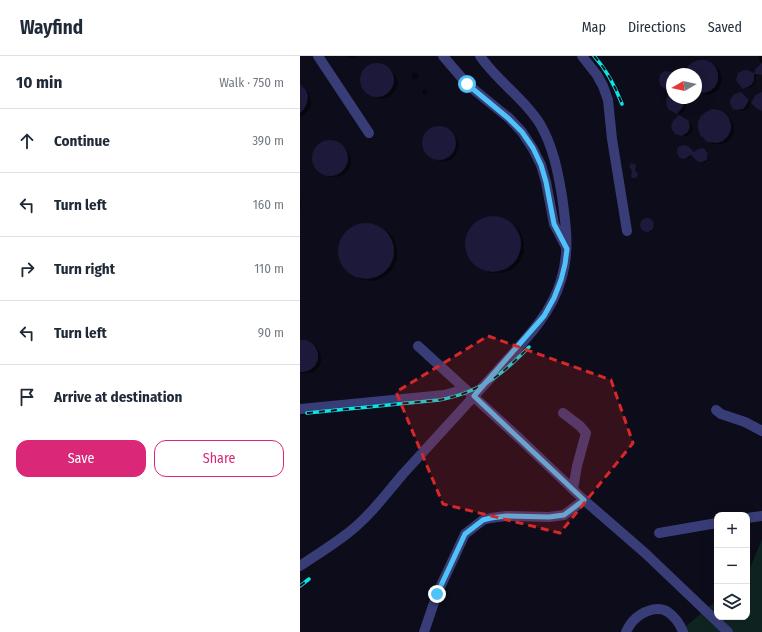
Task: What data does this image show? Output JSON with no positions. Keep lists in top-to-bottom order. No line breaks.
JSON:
{"north":"left","page":{"header":"Wayfind","nav":["Map","Directions","Saved"],"heading":["10 min","Walk · 750 m"],"list":[["Continue","390 m"],["Turn left","160 m"],["Turn right","110 m"],["Turn left","90 m"],"Arrive at destination"],"buttons":["Save","Share"],"map_buttons":["+","−"]}}
